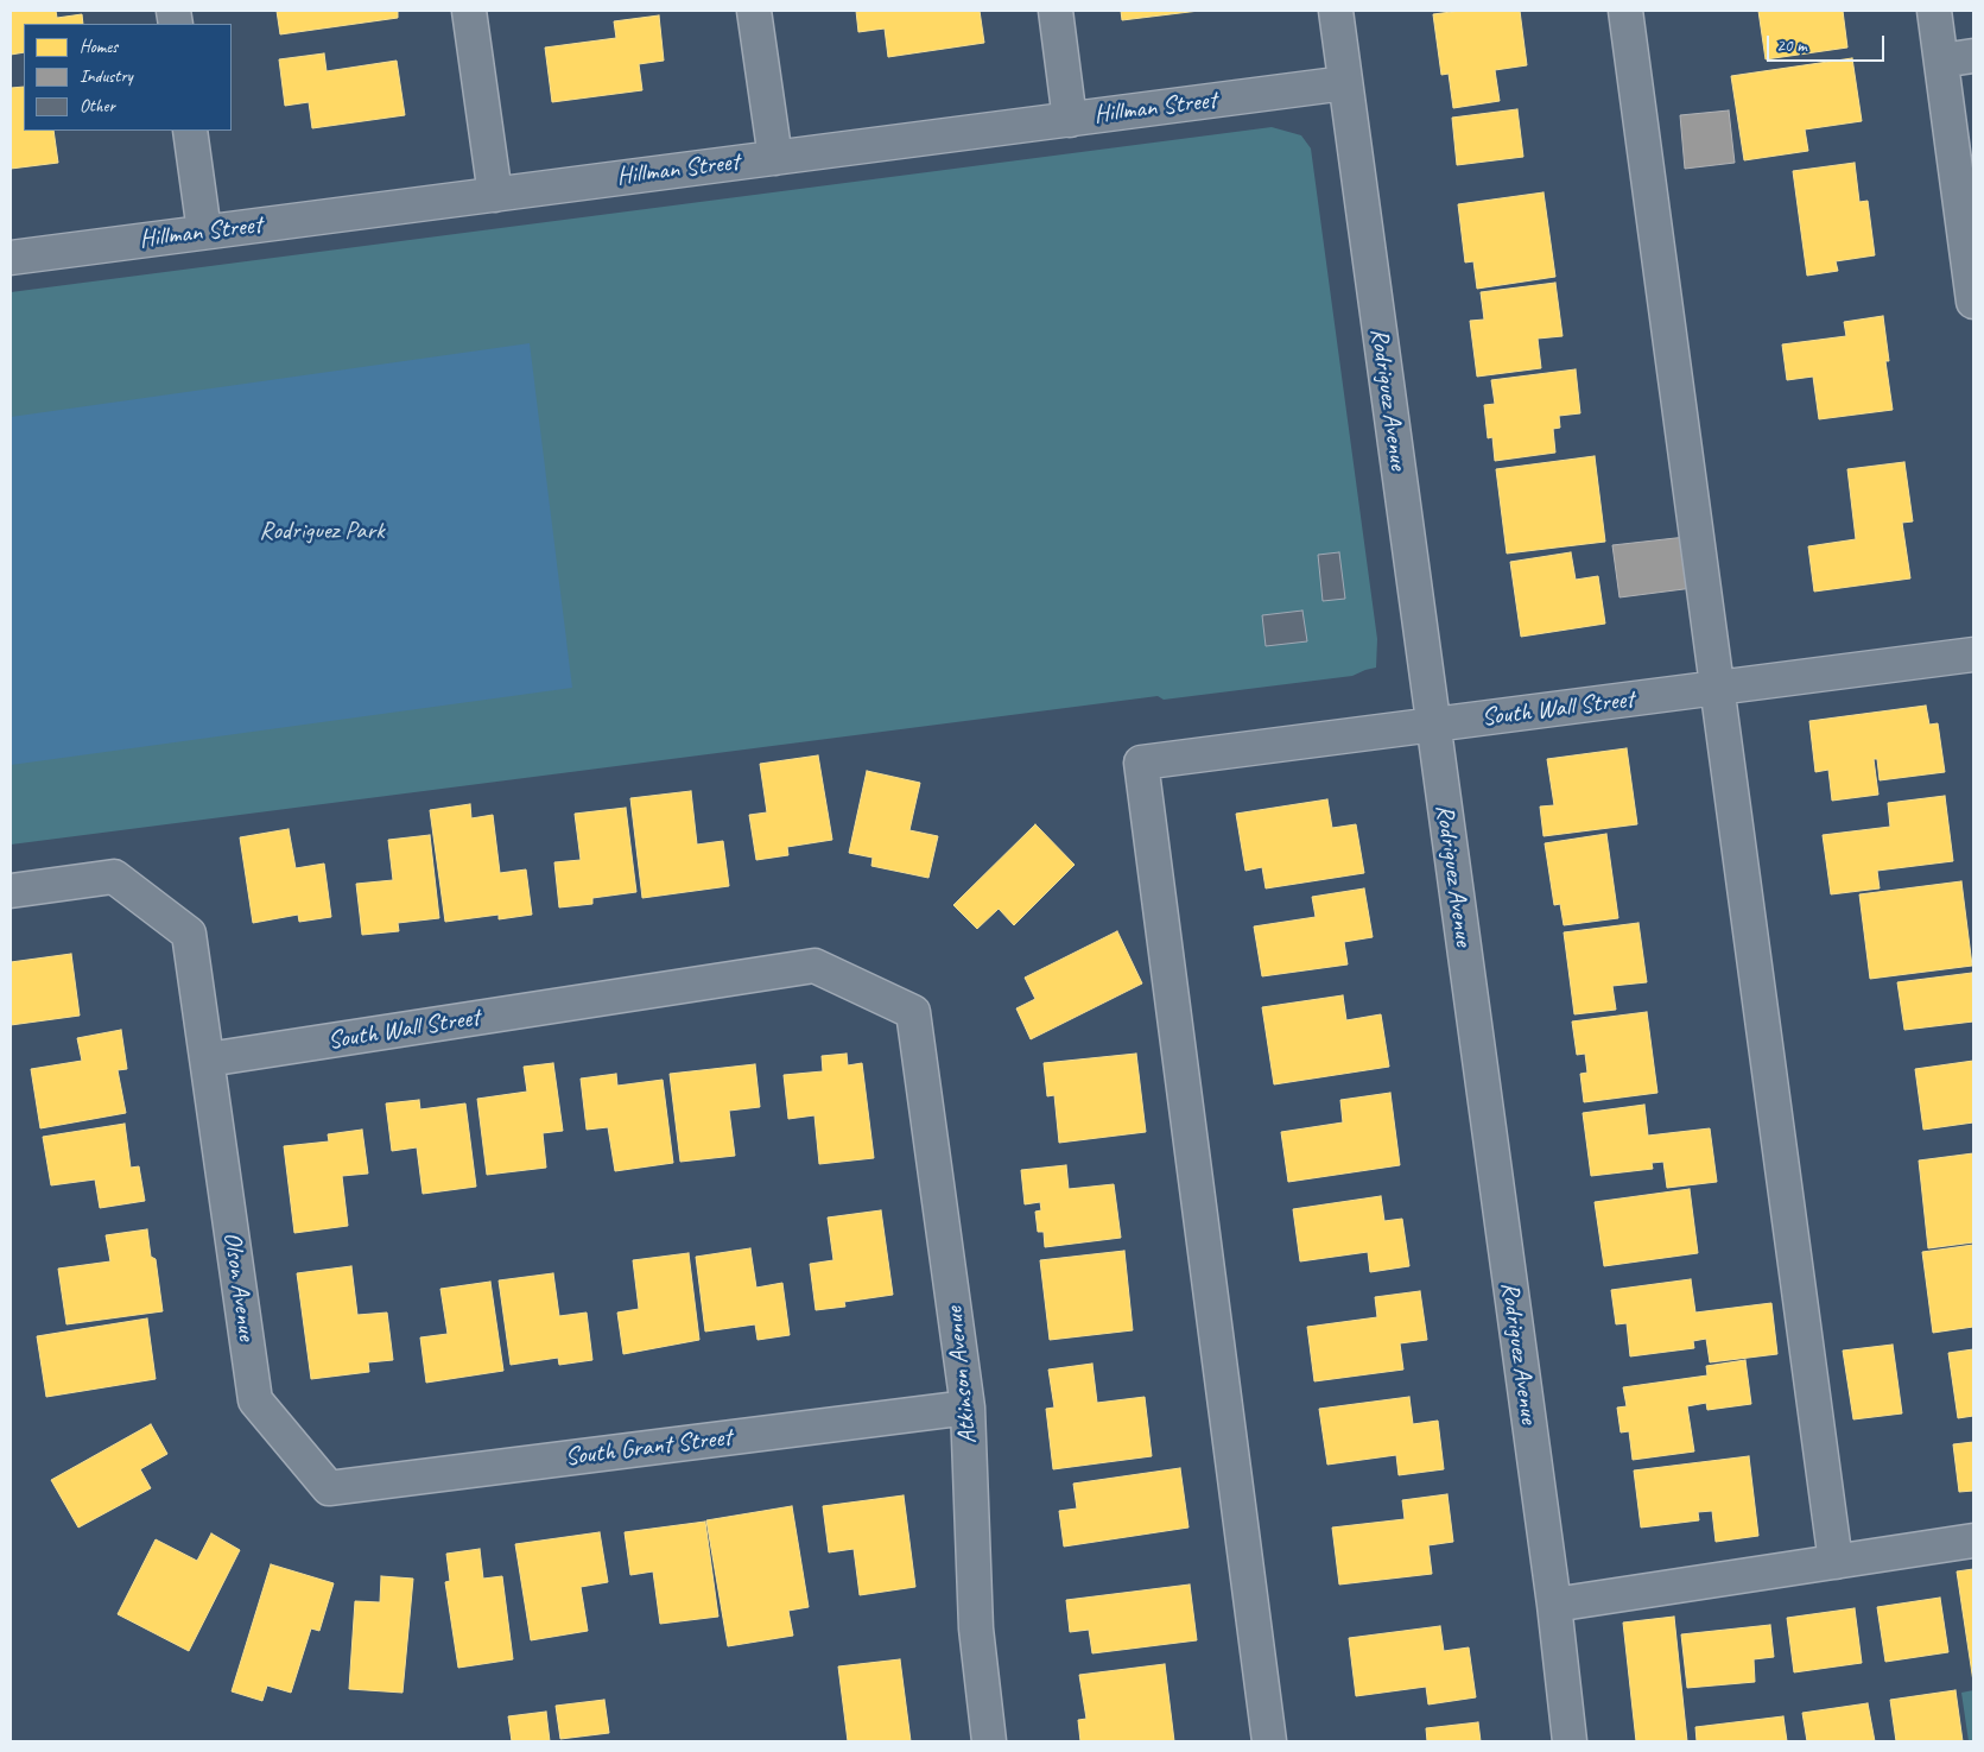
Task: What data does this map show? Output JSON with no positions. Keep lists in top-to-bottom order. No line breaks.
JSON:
{"streets":{"street":["Hillman Street","Rodriguez Avenue","South Wall Street","Olson Avenue","Atkinson Avenue","South Grant Street"]},"crossings":[["Hillman Street","Rodriguez Avenue"],["Rodriguez Avenue","South Wall Street"],["South Wall Street","Olson Avenue"],["South Wall Street","Atkinson Avenue"],["Olson Avenue","South Grant Street"],["Atkinson Avenue","South Grant Street"]],"parks":["Rodriguez Park"],"legend":["Homes","Industry","Other"],"scale_bar":"20 m"}
